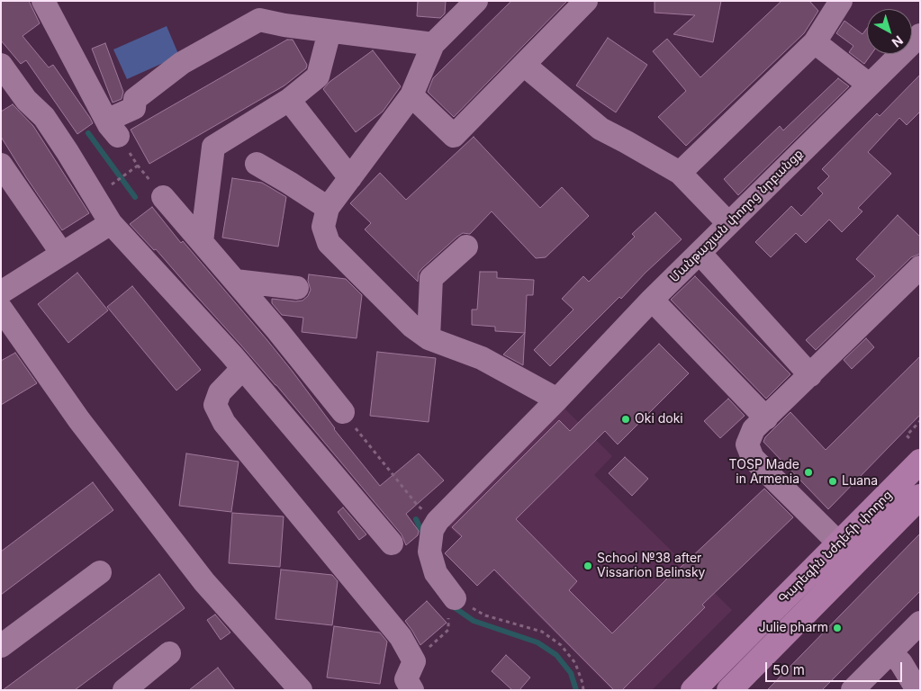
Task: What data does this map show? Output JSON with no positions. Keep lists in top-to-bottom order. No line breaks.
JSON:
{"streets":{"main road":["Գարեգին Նժդեհի փողոց"],"street":["Մանթաշյան փողոց նրբանցք"]},"places":["Oki doki","TOSP Made in Armenia","Luana","School №38 after Vissarion Belinsky","Julie pharm"],"scale_bar":"50 m","north":"bottom right"}
